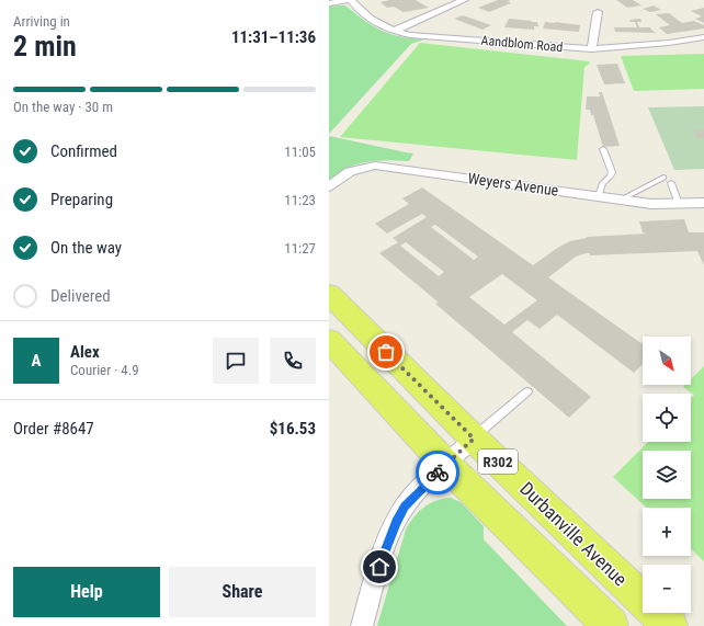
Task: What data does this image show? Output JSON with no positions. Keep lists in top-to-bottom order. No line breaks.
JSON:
{"streets":{"main road":["R302","Durbanville Avenue"],"street":["Aandblom Road","Weyers Avenue"]},"north":"bottom right","page":{"heading":["2 min","Arriving in","11:31–11:36"],"panel":["Alex","Courier · 4.9","Order #8647","$16.53"],"bar":"On the way · 30 m","list":[["Confirmed","11:05"],["Preparing","11:23"],["On the way","11:27"],"Delivered"],"map_buttons":["+","−"],"round":"A","buttons":["Help","Share"]}}
